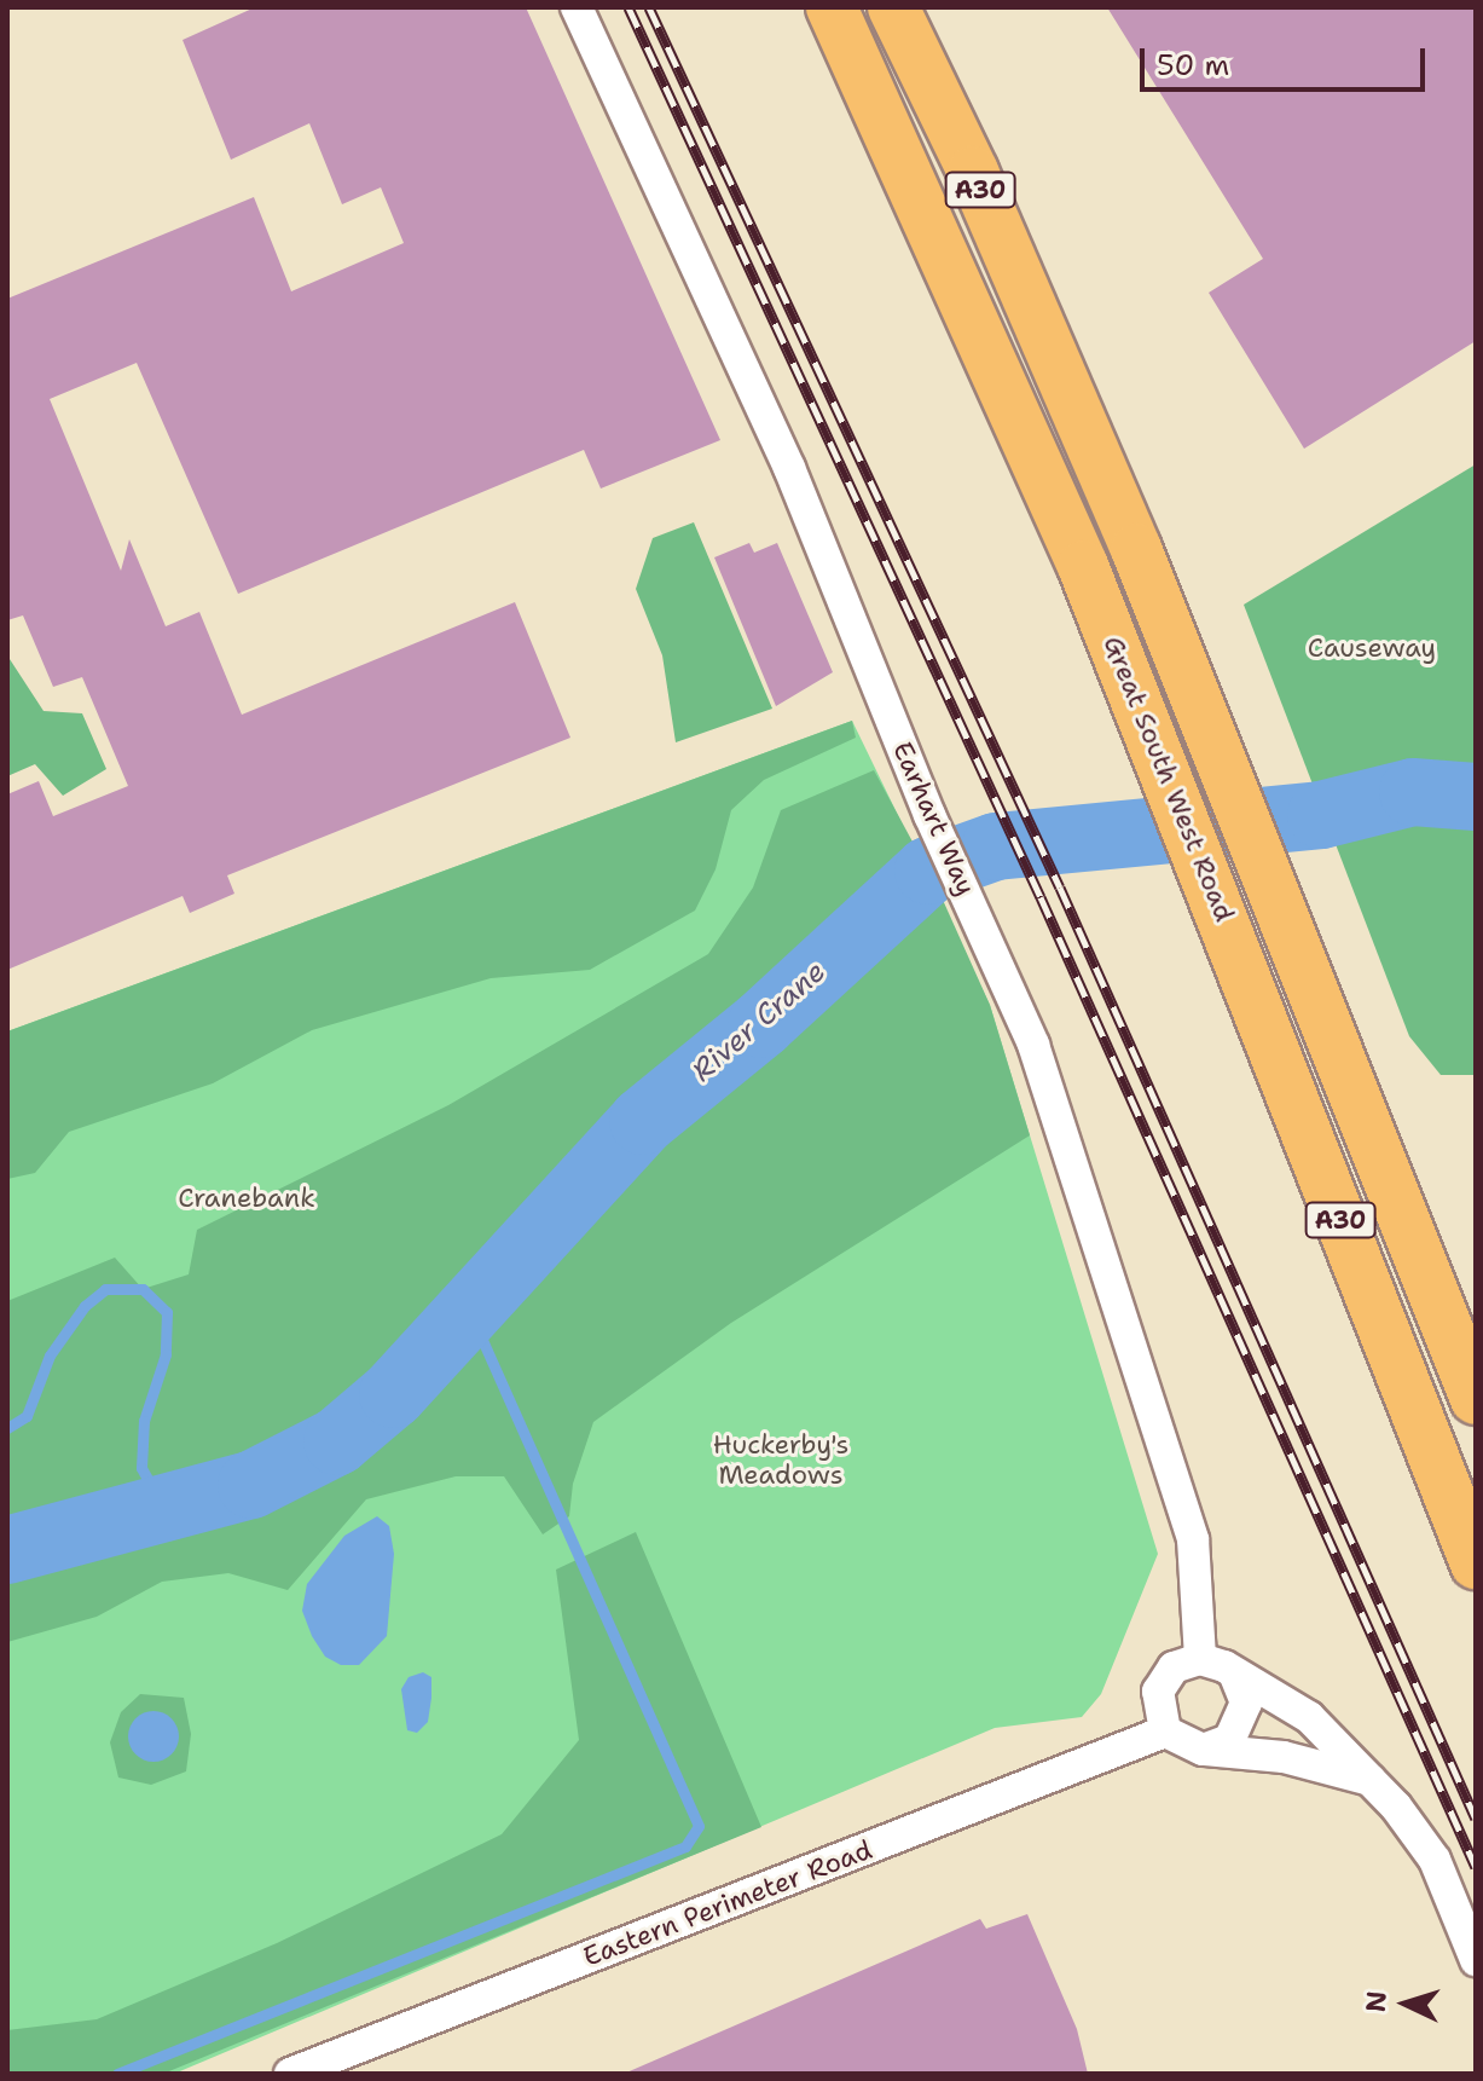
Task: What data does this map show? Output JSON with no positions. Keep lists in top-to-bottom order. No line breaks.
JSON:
{"streets":{"highway":["A30","Great South West Road"],"street":["Earhart Way","Eastern Perimeter Road"]},"crossings":[["Earhart Way","Eastern Perimeter Road"]],"water":["River Crane"],"parks":["Causeway","Cranebank","Huckerby's Meadows"],"scale_bar":"50 m","north":"left"}
